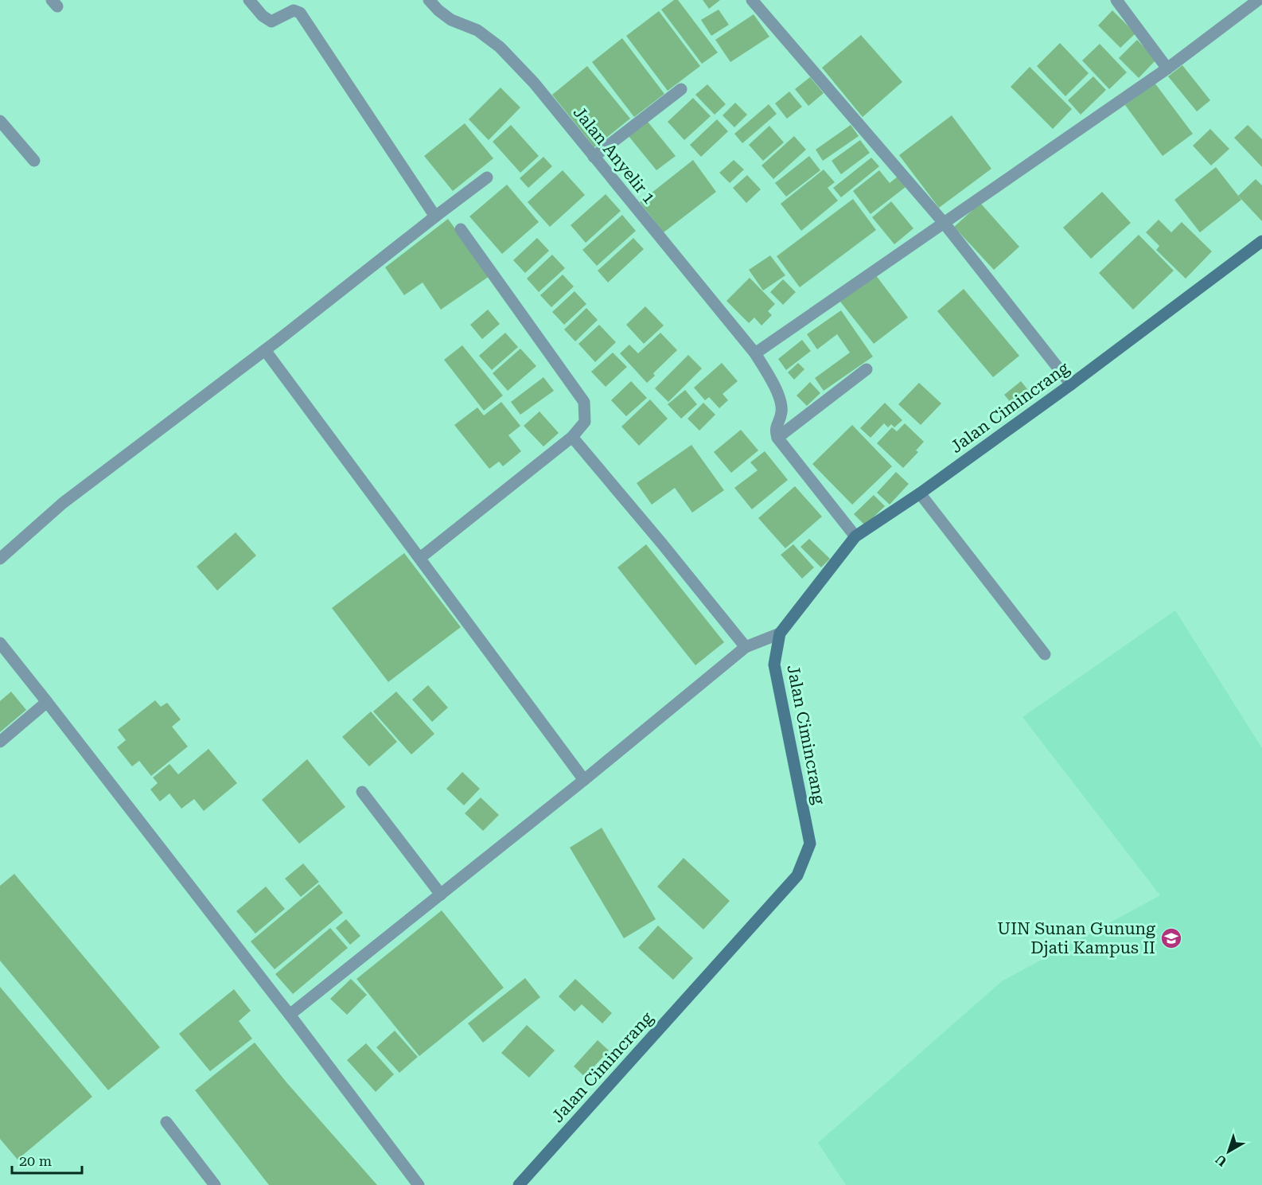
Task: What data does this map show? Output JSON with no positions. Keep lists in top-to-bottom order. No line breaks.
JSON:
{"streets":{"main road":["Jalan Cimincrang"],"street":["Jalan Anyelir 1"]},"places":{"school or university":["UIN Sunan Gunung Djati Kampus II"]},"scale_bar":"20 m","north":"bottom left"}
